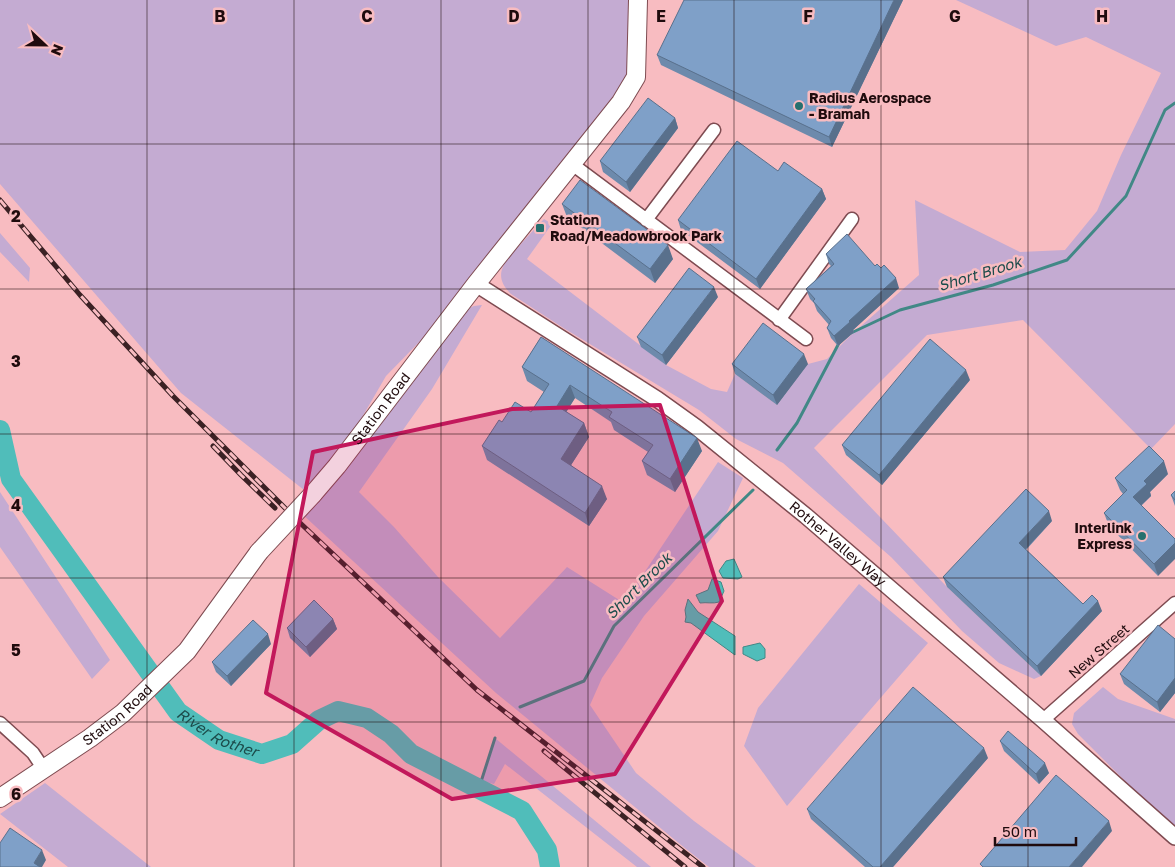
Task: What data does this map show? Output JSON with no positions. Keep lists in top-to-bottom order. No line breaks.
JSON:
{"streets":{"main road":["Station Road"],"street":["Rother Valley Way","New Street"]},"crossings":[["Station Road","Rother Valley Way"],["Rother Valley Way","New Street"]],"water":["Short Brook","River Rother"],"places":{"other":["Radius Aerospace - Bramah","Interlink Express"],"transit":["Station Road/Meadowbrook Park"]},"scale_bar":"50 m","north":"right","grid":{"columns":["B","C","D","E","F","G","H"],"rows":["2","3","4","5","6"]}}
